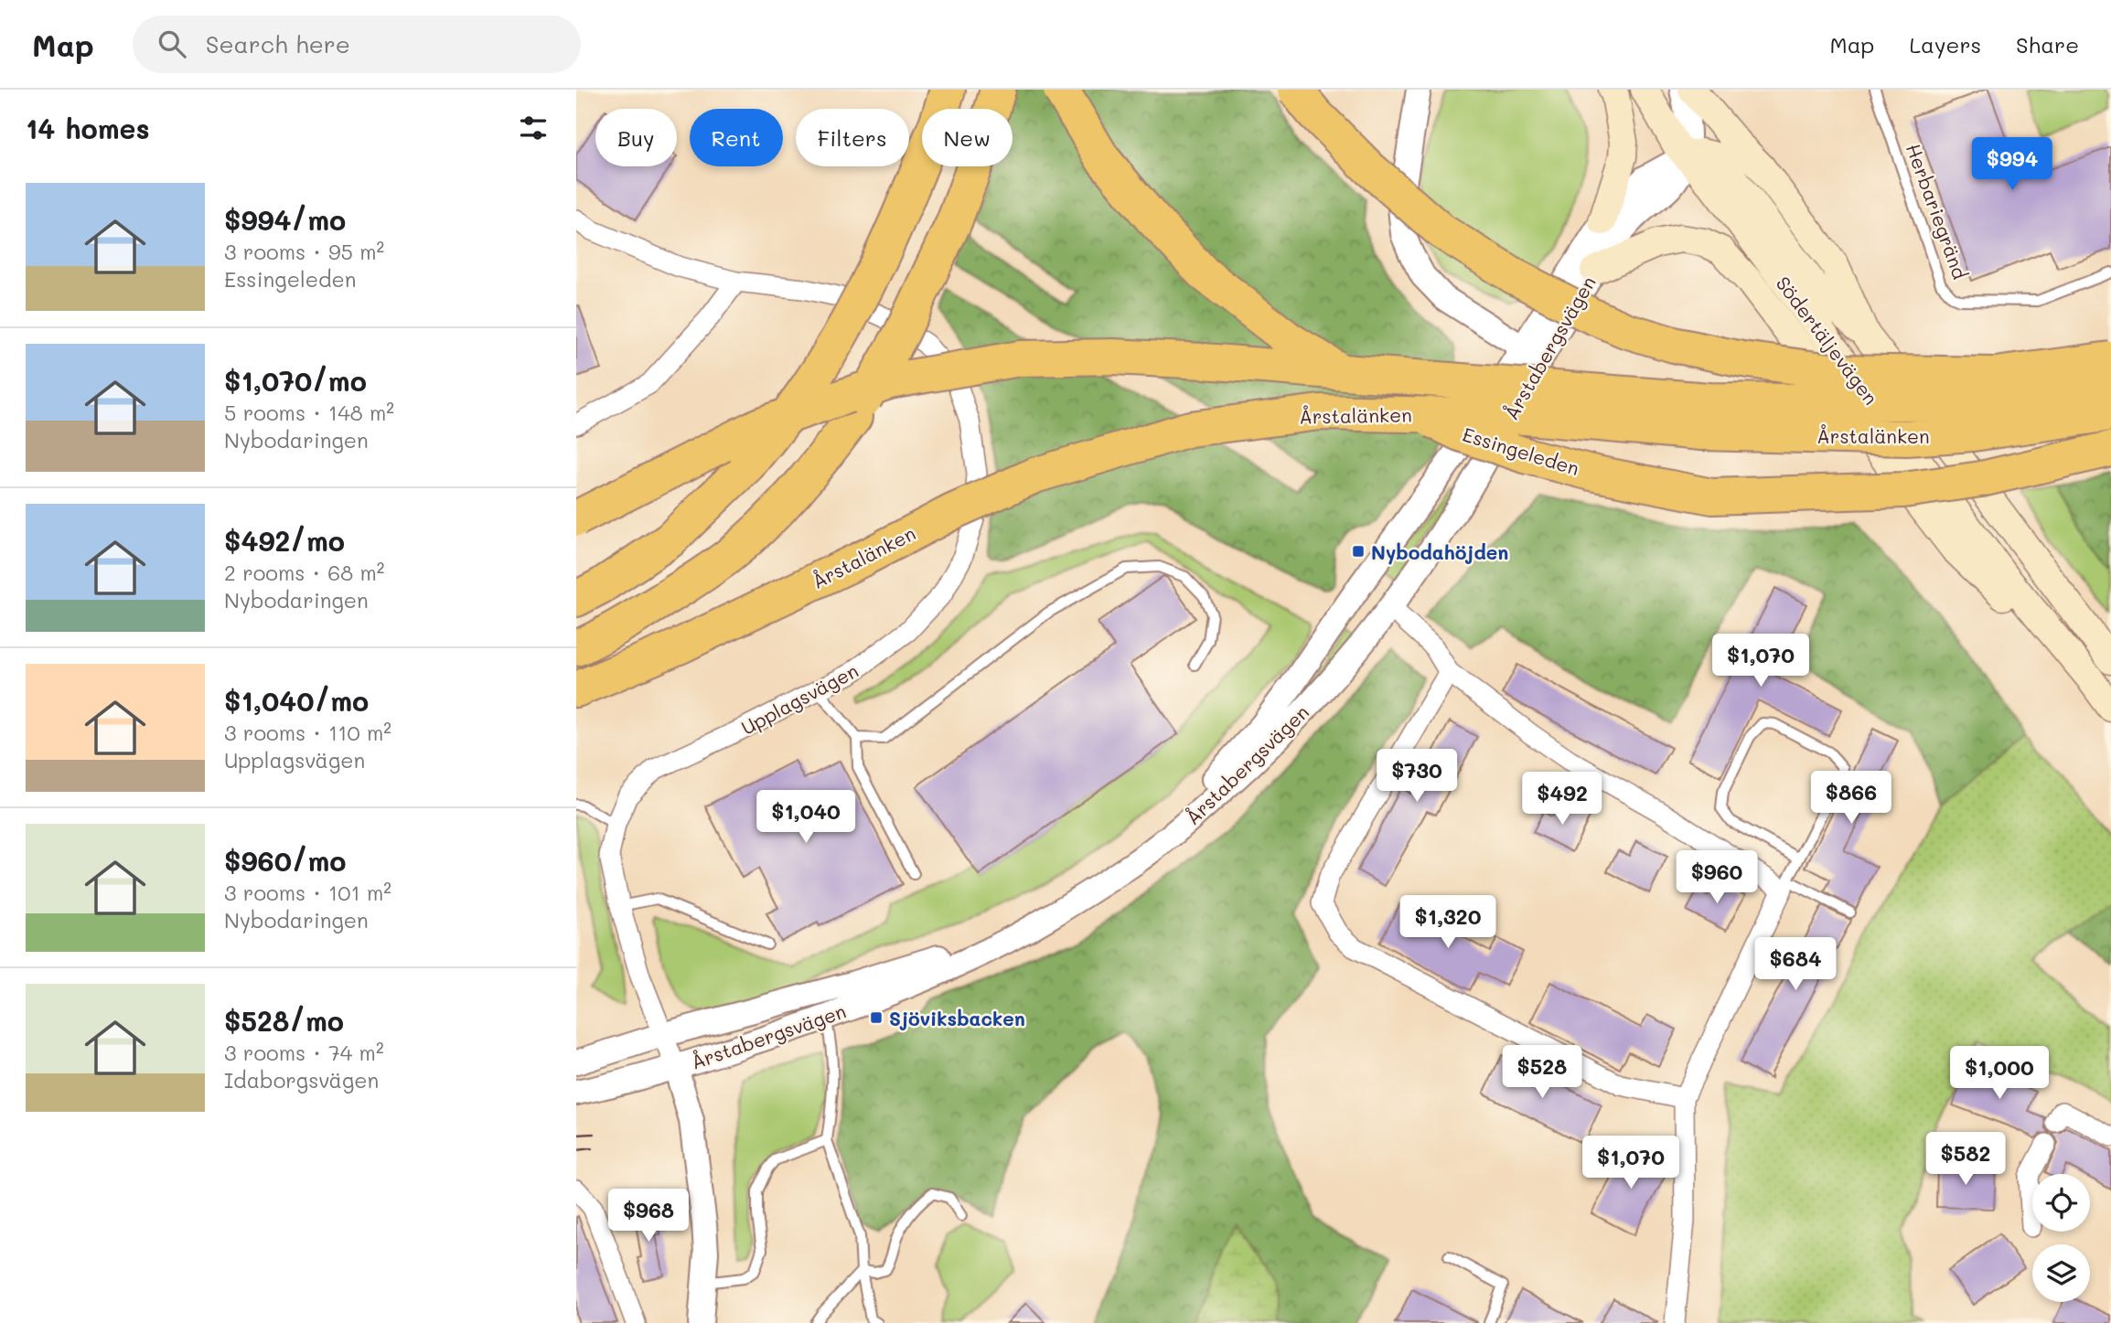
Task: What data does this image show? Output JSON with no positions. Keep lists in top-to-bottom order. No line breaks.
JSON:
{"streets":{"highway":["Årstalänken","Essingeleden"],"main road":["Södertäljevägen"],"street":["Årstabergsvägen","Upplagsvägen"],"lane":["Herbariegränd"]},"crossings":[["Södertäljevägen","Årstabergsvägen"],["Årstabergsvägen","Upplagsvägen"]],"places":{"transit":["Nybodahöjden","Sjöviksbacken"]},"page":{"header":"Map","search":"Search here","nav":["Map","Layers","Share"],"heading":"14 homes","chip":["Buy","Rent","Filters","New"],"price":["$994","$1,070","$730","$866","$492","$1,040","$960","$1,320","$684","$528","$1,000","$582","$1,070","$968"],"list":[{"name":"$994/mo","note":"3 rooms · 95 m² · Essingeleden"},{"name":"$1,070/mo","note":"5 rooms · 148 m² · Nybodaringen"},{"name":"$492/mo","note":"2 rooms · 68 m² · Nybodaringen"},{"name":"$1,040/mo","note":"3 rooms · 110 m² · Upplagsvägen"},{"name":"$960/mo","note":"3 rooms · 101 m² · Nybodaringen"},{"name":"$528/mo","note":"3 rooms · 74 m² · Idaborgsvägen"}]}}
